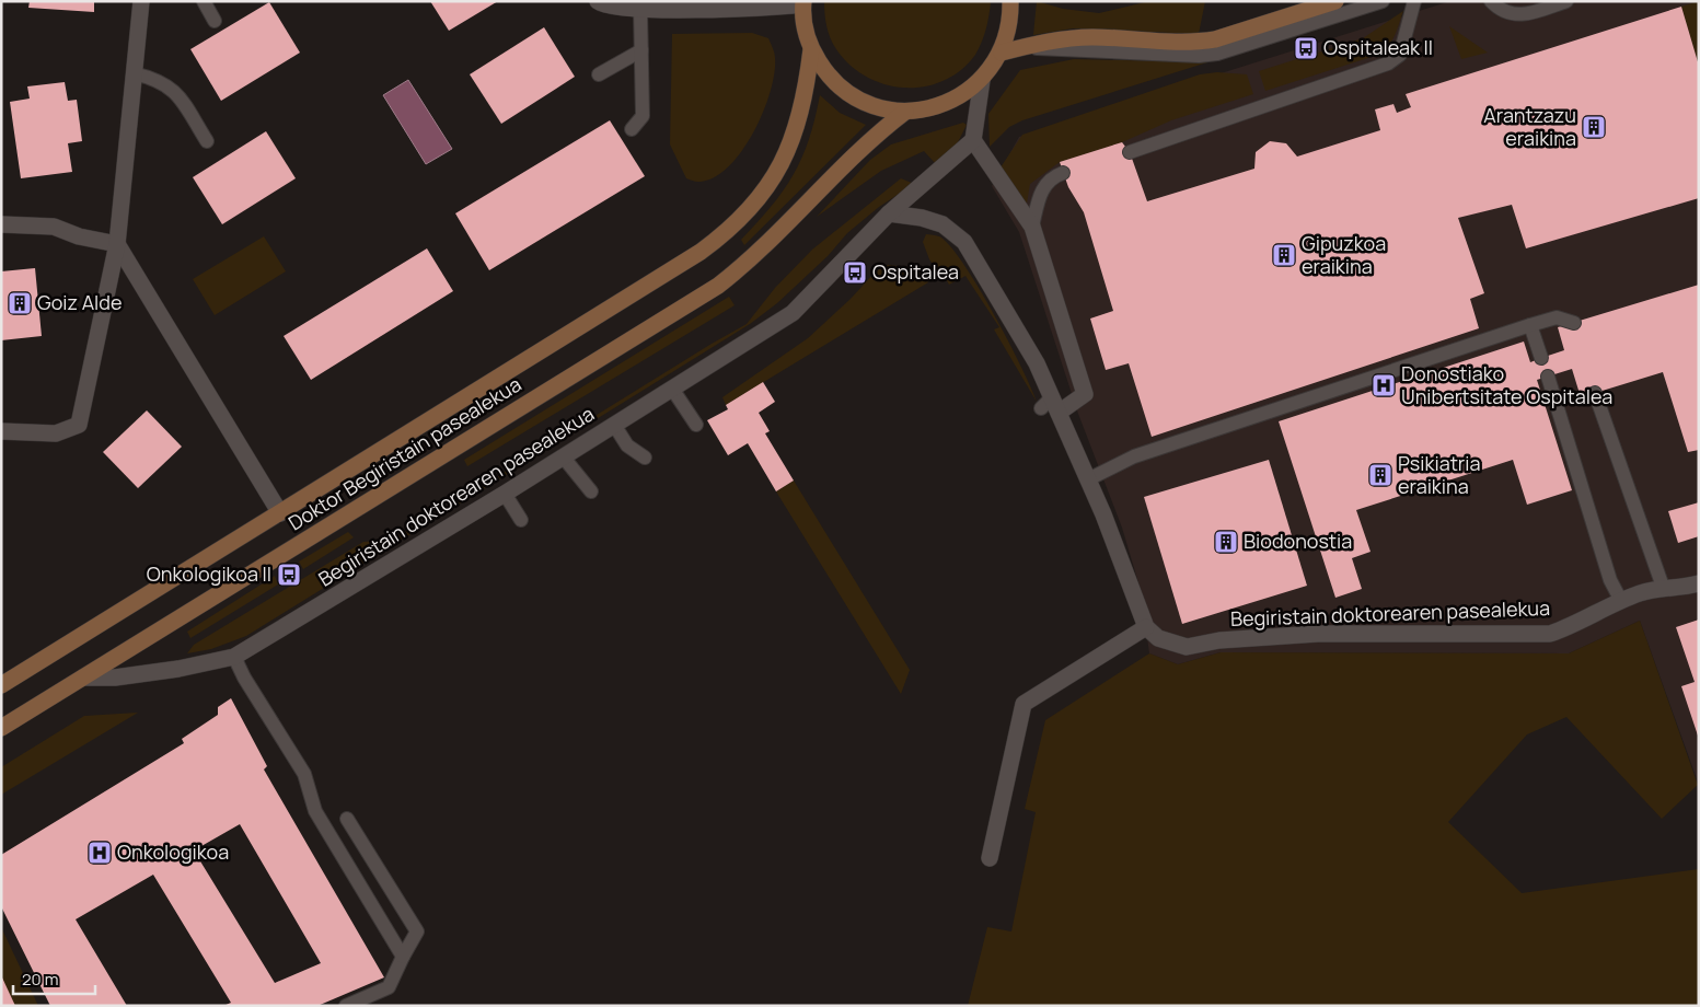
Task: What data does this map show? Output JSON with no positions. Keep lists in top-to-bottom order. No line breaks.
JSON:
{"streets":{"main road":["Doktor Begiristain pasealekua","Begiristain doktorearen pasealekua"]},"crossings":[["Doktor Begiristain pasealekua","Begiristain doktorearen pasealekua"]],"places":{"bus stop":["Ospitaleak II","Ospitalea","Onkologikoa II"],"building":["Arantzazu eraikina","Gipuzkoa eraikina","Goiz Alde","Psikiatria eraikina","Biodonostia"],"hospital":["Donostiako Unibertsitate Ospitalea","Onkologikoa"]},"scale_bar":"20 m"}
